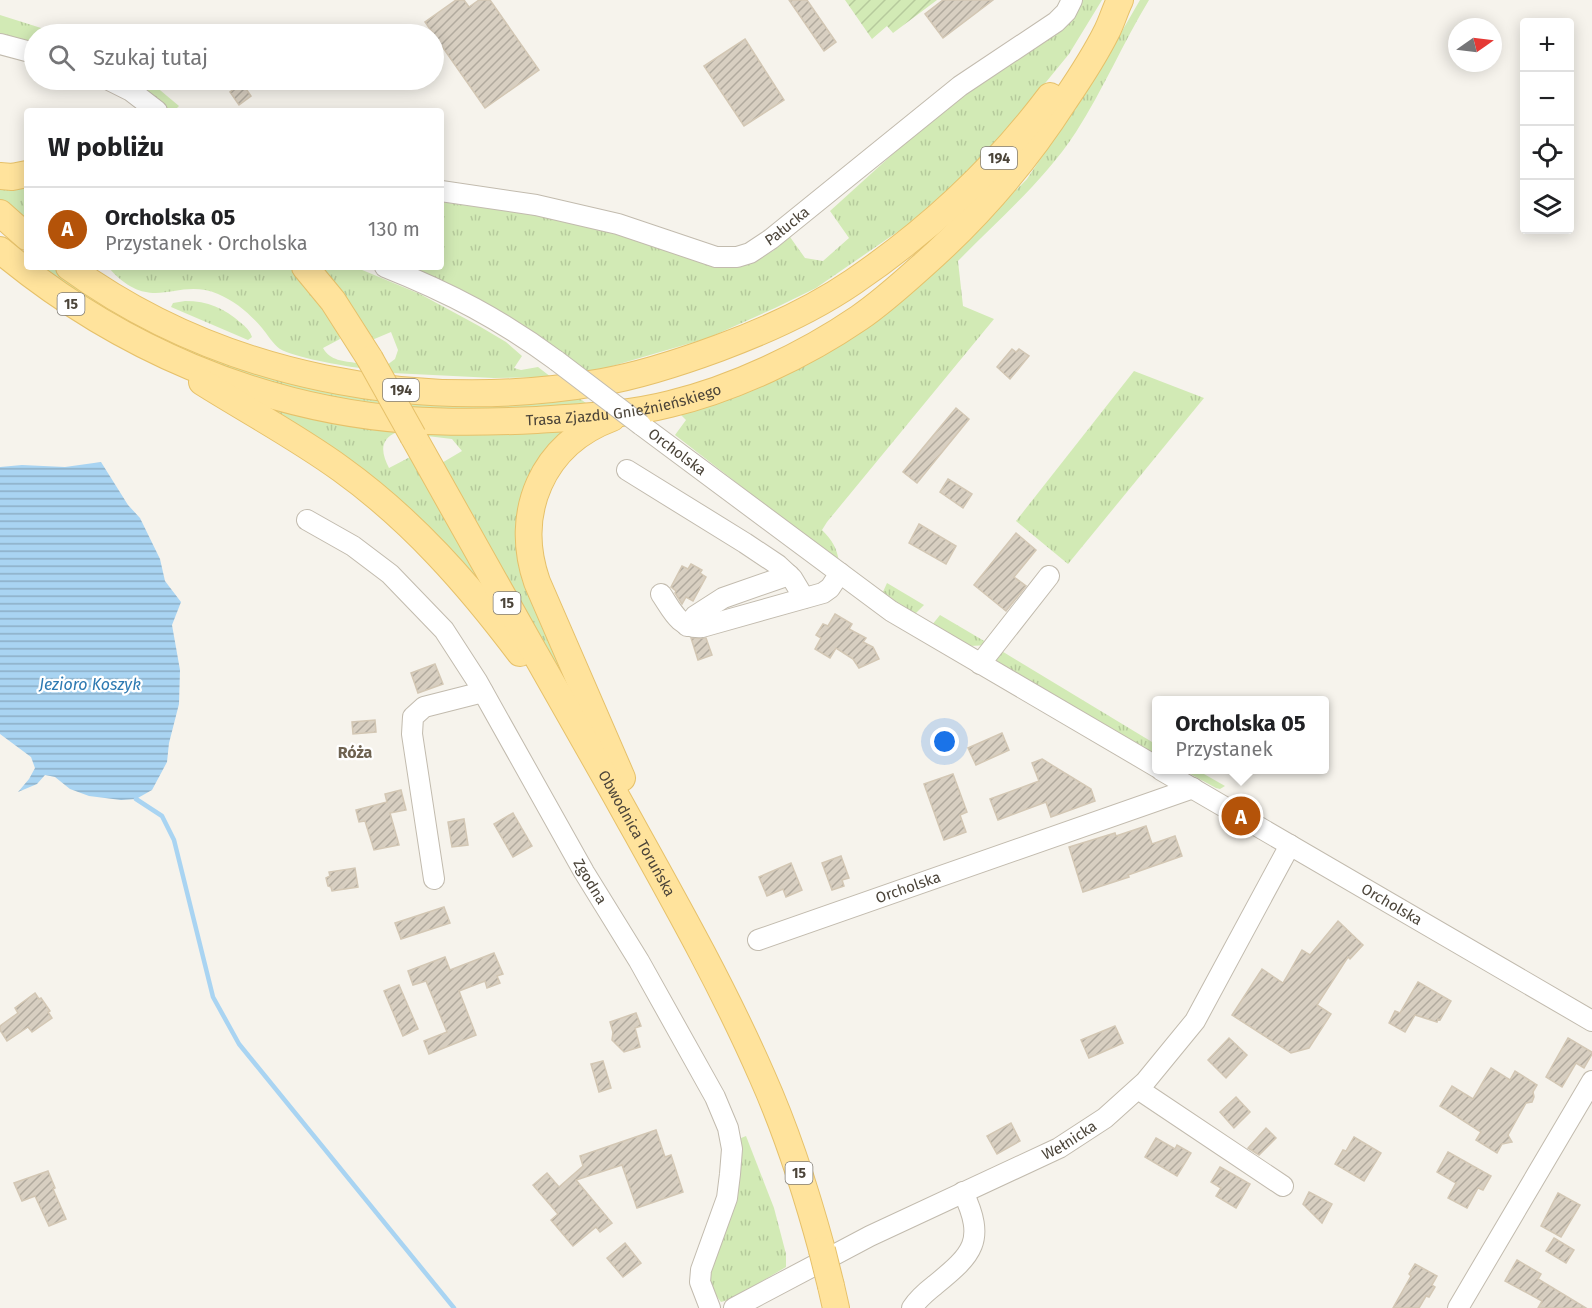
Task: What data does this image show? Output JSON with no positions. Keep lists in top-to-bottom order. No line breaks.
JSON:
{"streets":{"main road":["194","15","Trasa Zjazdu Gnieźnieńskiego","Obwodnica Toruńska"],"street":["Pałucka","Orcholska","Zgodna","Wełnicka"]},"crossings":[["15","Trasa Zjazdu Gnieźnieńskiego"],["15","Obwodnica Toruńska"],["Trasa Zjazdu Gnieźnieńskiego","Orcholska"],["Orcholska","Wełnicka"]],"districts":["Róża"],"water":["Jezioro Koszyk"],"north":"right","page":{"map_buttons":["+","−"],"search":"Szukaj tutaj","heading":"W pobliżu","list":[{"mark":"A","name":"Orcholska 05","note":"Przystanek · Orcholska","value":"130 m"}],"popup":["Orcholska 05","Przystanek"],"pins":"A"}}
